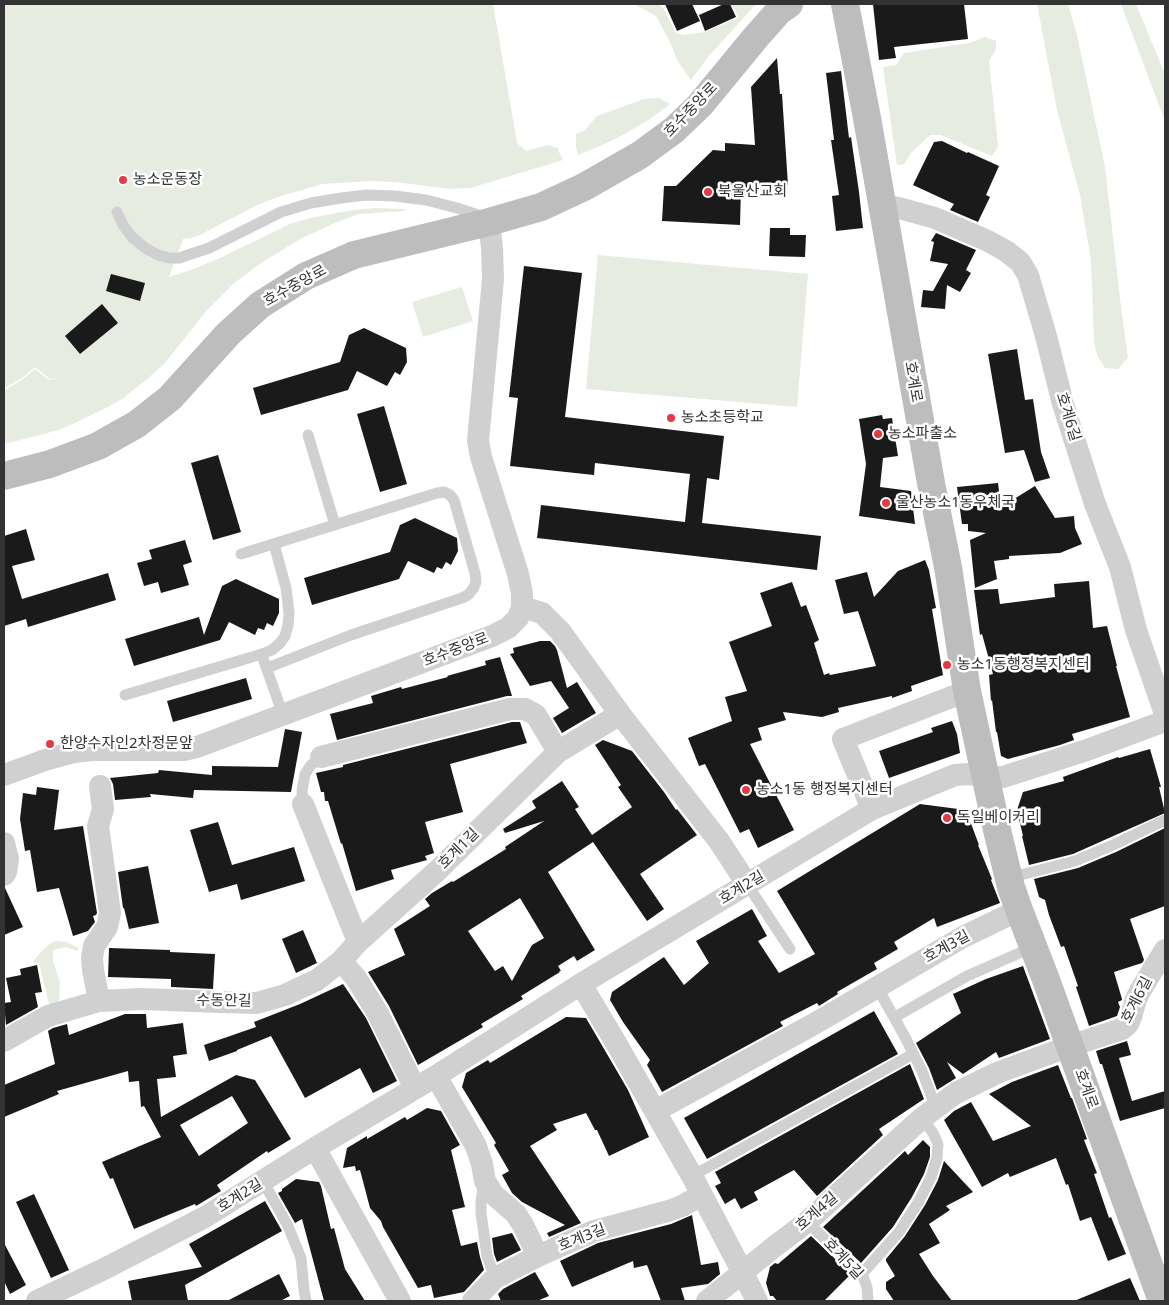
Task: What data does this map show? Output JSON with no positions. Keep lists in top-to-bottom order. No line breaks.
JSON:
{"streets":{"street":["호수중앙로","호계로","호계6길","호계1길","호계2길","호계3길","수동안길","호계4길"],"lane":["호계5길"]},"crossings":[["호계로","호계6길"],["호계로","호계2길"],["호계로","호계3길"],["호계로","호계4길"],["호계6길","호계4길"],["호계1길","수동안길"],["호계4길","호계5길"]],"places":["농소운동장","북울산교회","농소초등학교","농소파출소","울산농소1동우체국","농소1동행정복지센터","한양수자인2차정문앞","농소1동 행정복지센터","독일베이커리"]}
